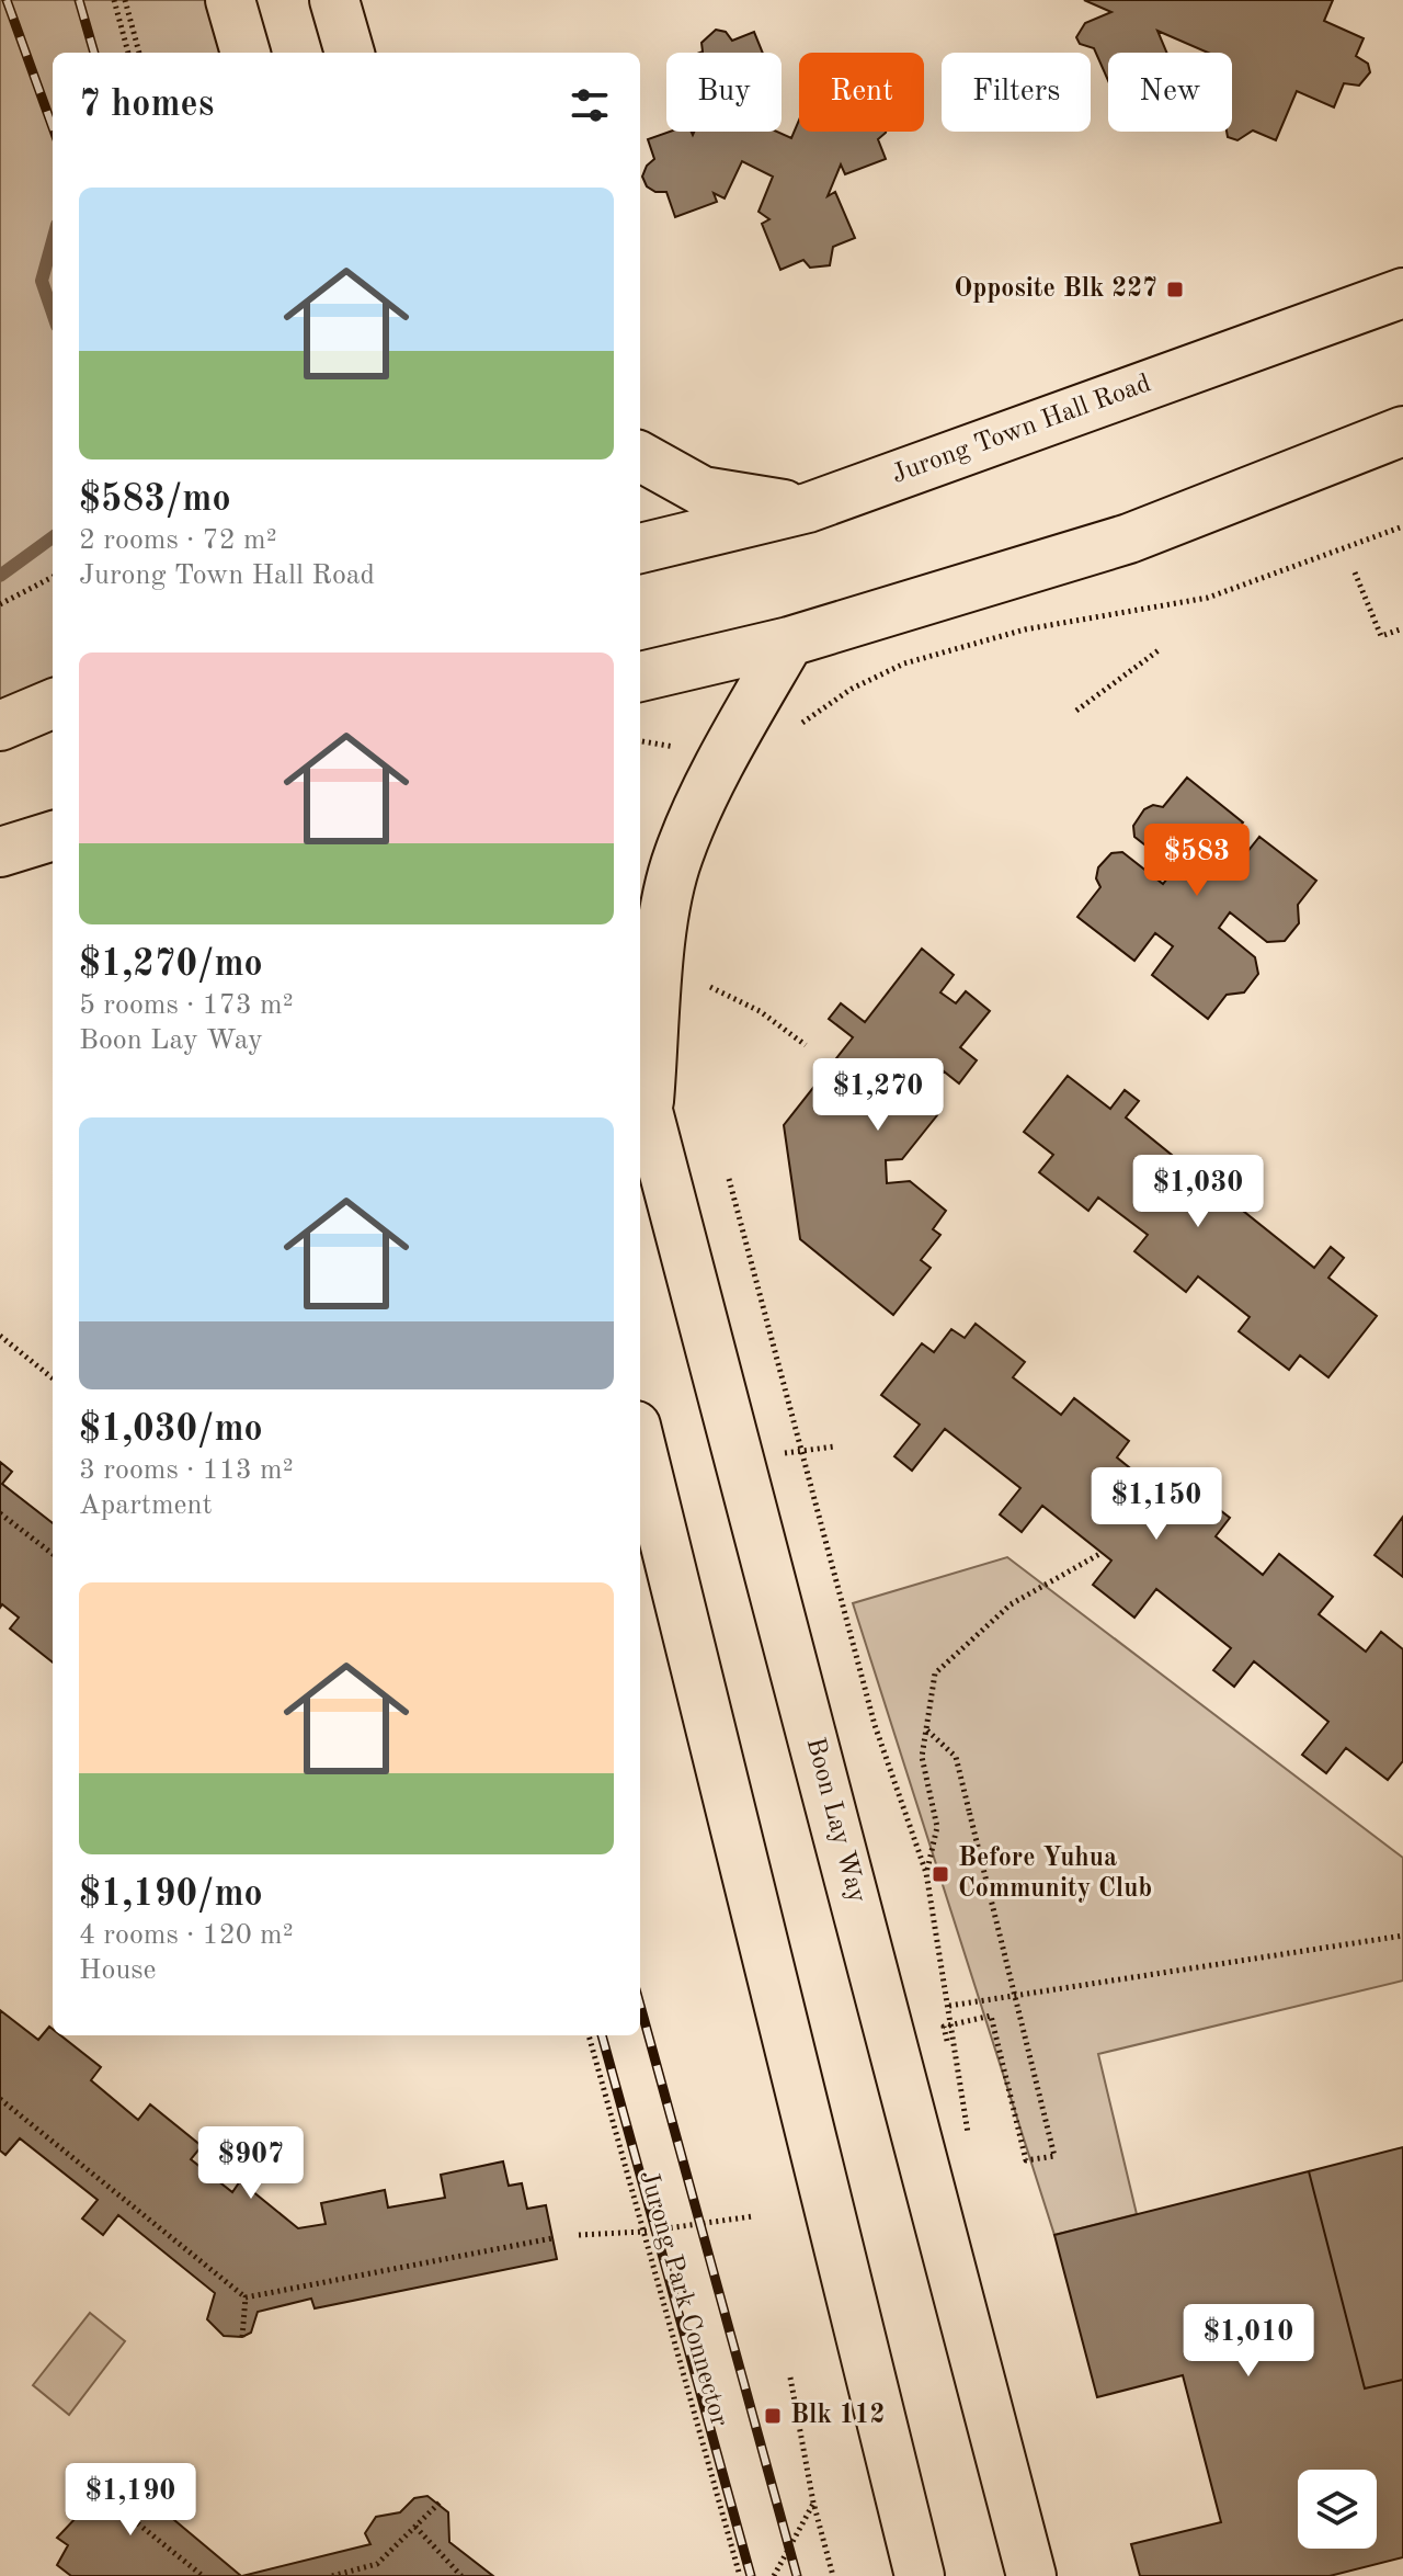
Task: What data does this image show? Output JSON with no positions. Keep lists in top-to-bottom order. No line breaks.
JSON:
{"streets":{"main road":["Jurong Town Hall Road","Boon Lay Way"],"path":["Jurong Park Connector"]},"places":{"transit":["Opposite Blk 227","Before Yuhua Community Club","Blk 112"]},"page":{"chip":["Buy","Rent","Filters","New"],"heading":"7 homes","list":[{"name":"$583/mo","note":"2 rooms · 72 m² · Jurong Town Hall Road"},{"name":"$1,270/mo","note":"5 rooms · 173 m² · Boon Lay Way"},{"name":"$1,030/mo","note":"3 rooms · 113 m² · Apartment"},{"name":"$1,190/mo","note":"4 rooms · 120 m² · House"}],"price":["$583","$1,270","$1,030","$1,150","$907","$1,010","$1,190"]}}
